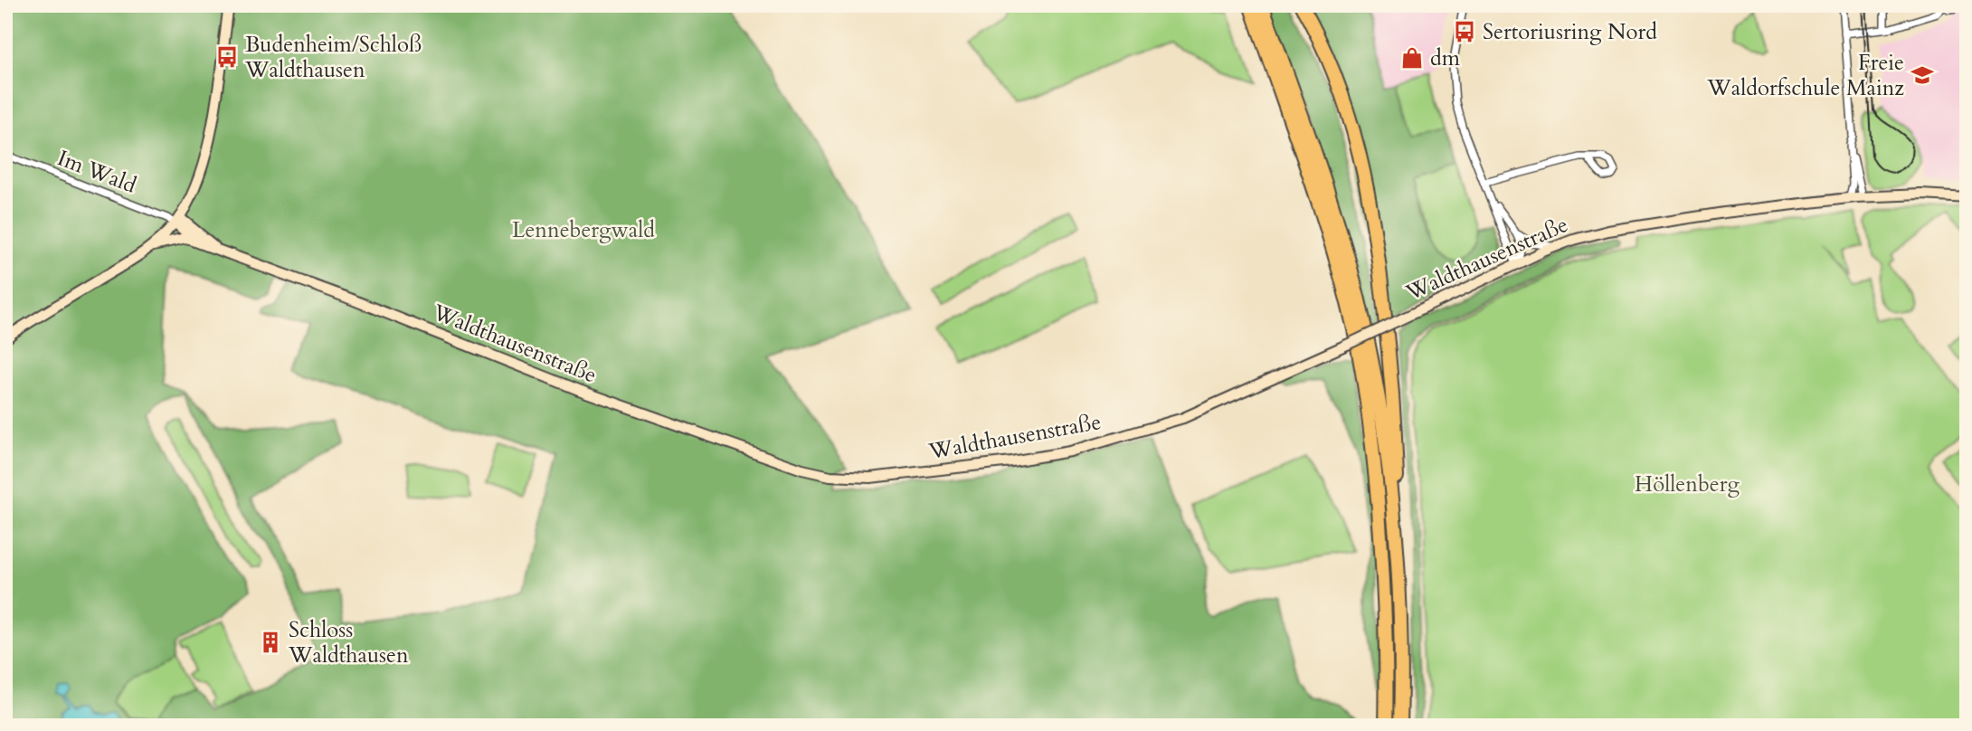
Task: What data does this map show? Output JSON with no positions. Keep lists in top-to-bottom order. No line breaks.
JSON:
{"streets":{"street":["Im Wald","Waldthausenstraße"]},"crossings":[["Im Wald","Waldthausenstraße"]],"parks":["Lennebergwald","Höllenberg"],"places":{"bus stop":["Sertoriusring Nord","Budenheim/Schloß Waldthausen"],"shop":["dm"],"school or university":["Freie Waldorfschule Mainz"],"building":["Schloss Waldthausen"]}}
